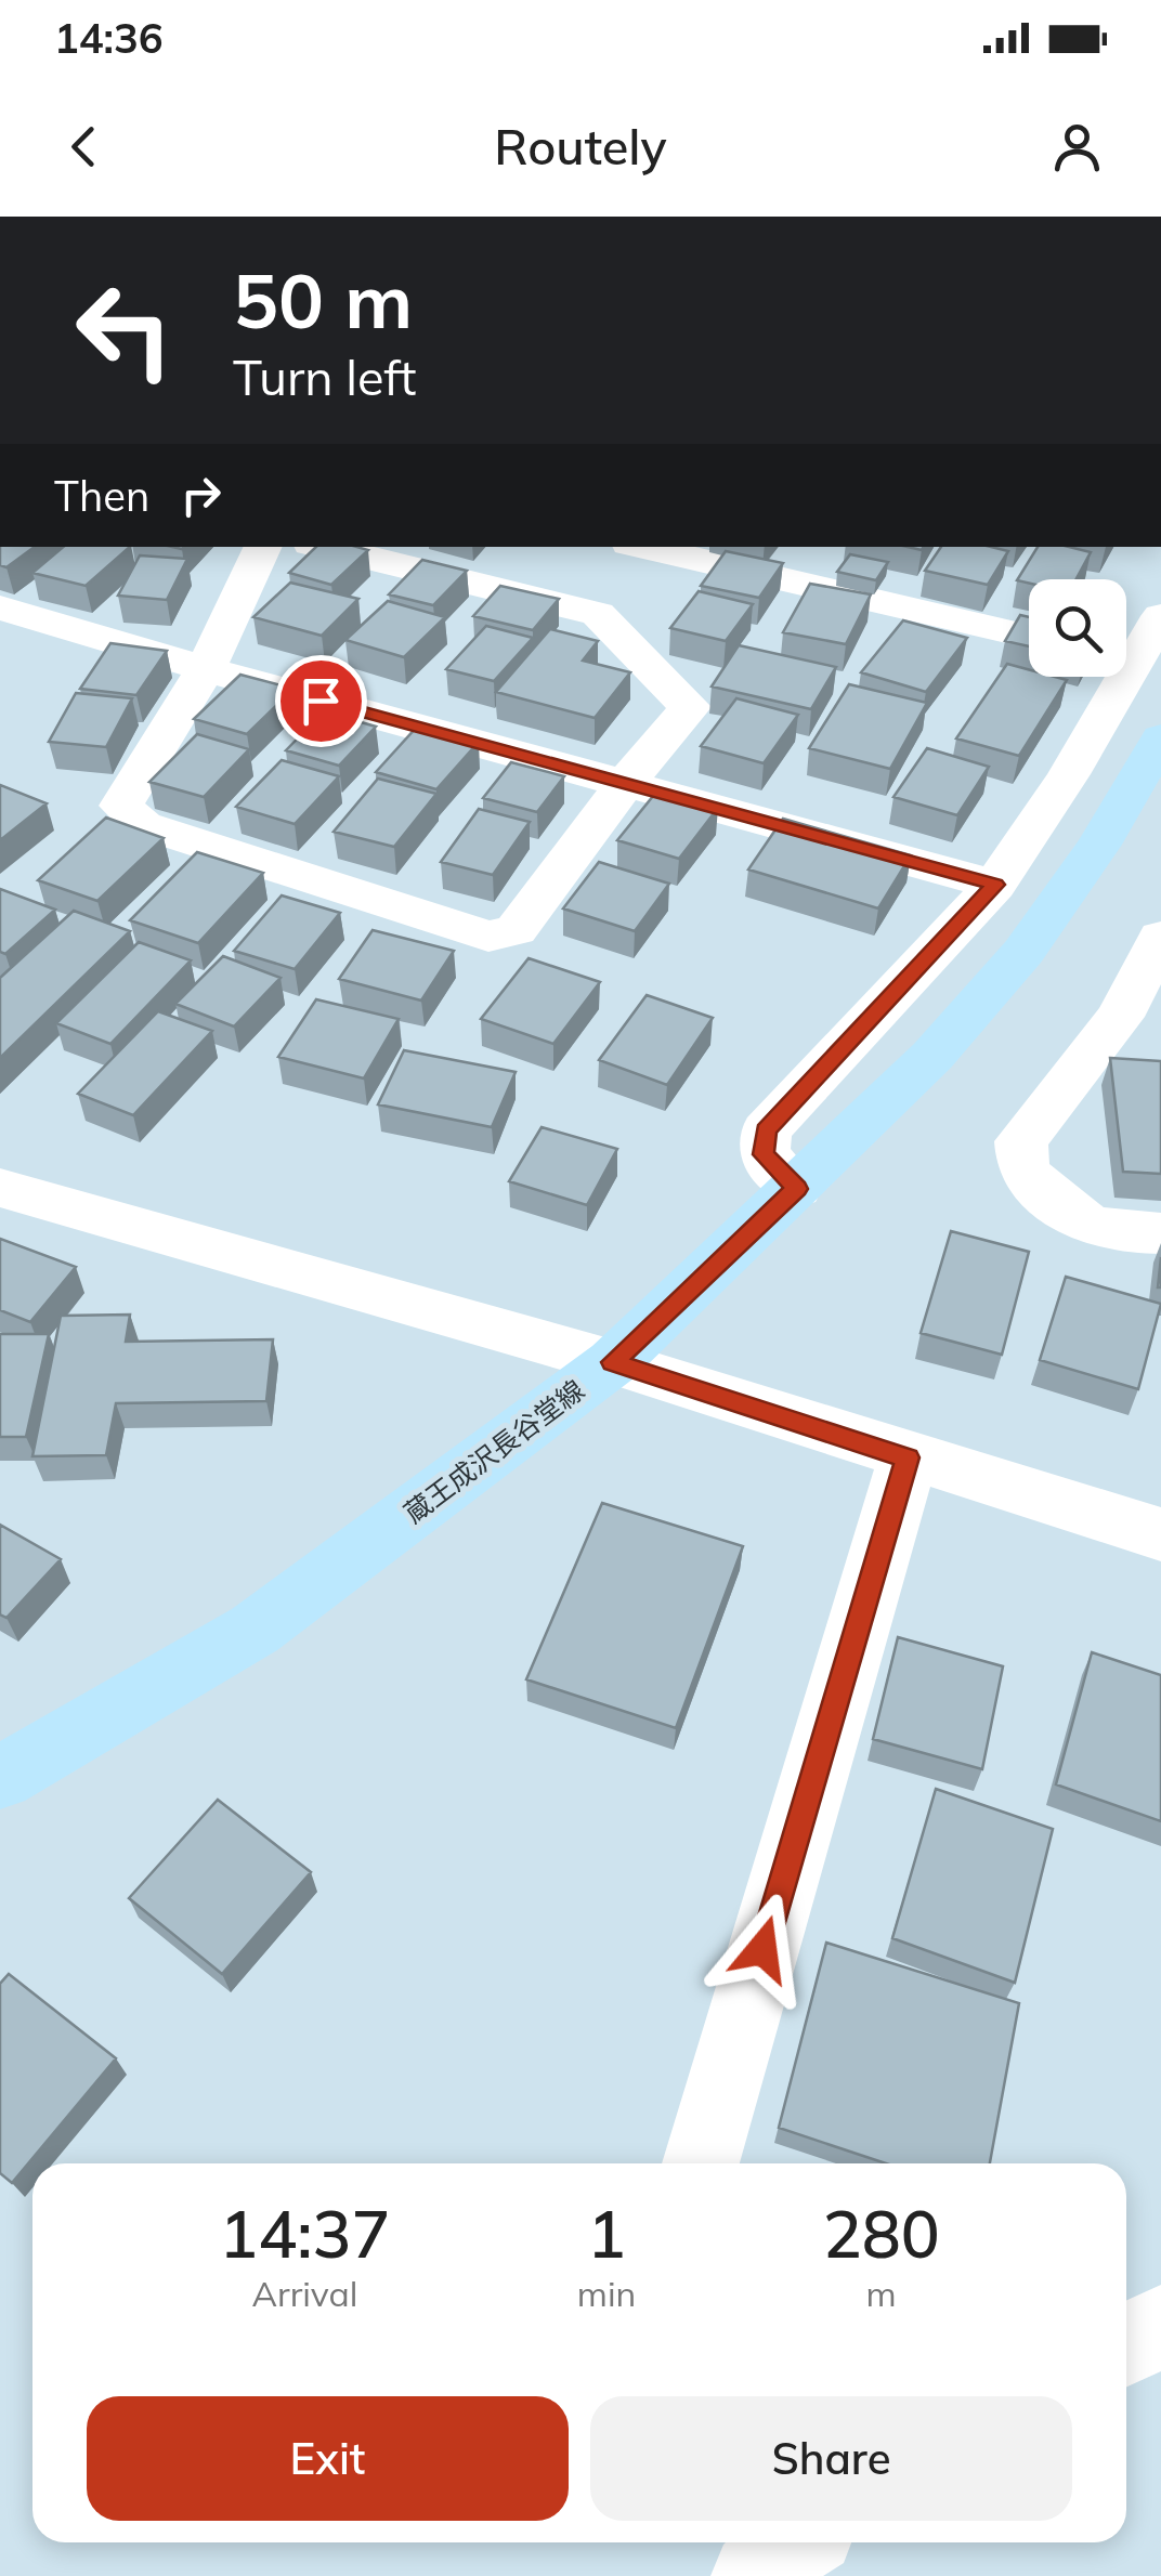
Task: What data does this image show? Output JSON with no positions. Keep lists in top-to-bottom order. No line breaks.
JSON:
{"streets":{"main road":["蔵王成沢長谷堂線"]},"page":{"status":"14:36","header":"Routely","turn":["50 m","Turn left"],"then":"Then","eta":["14:37","Arrival","1","min","280","m"],"buttons":["Exit","Share"]}}
